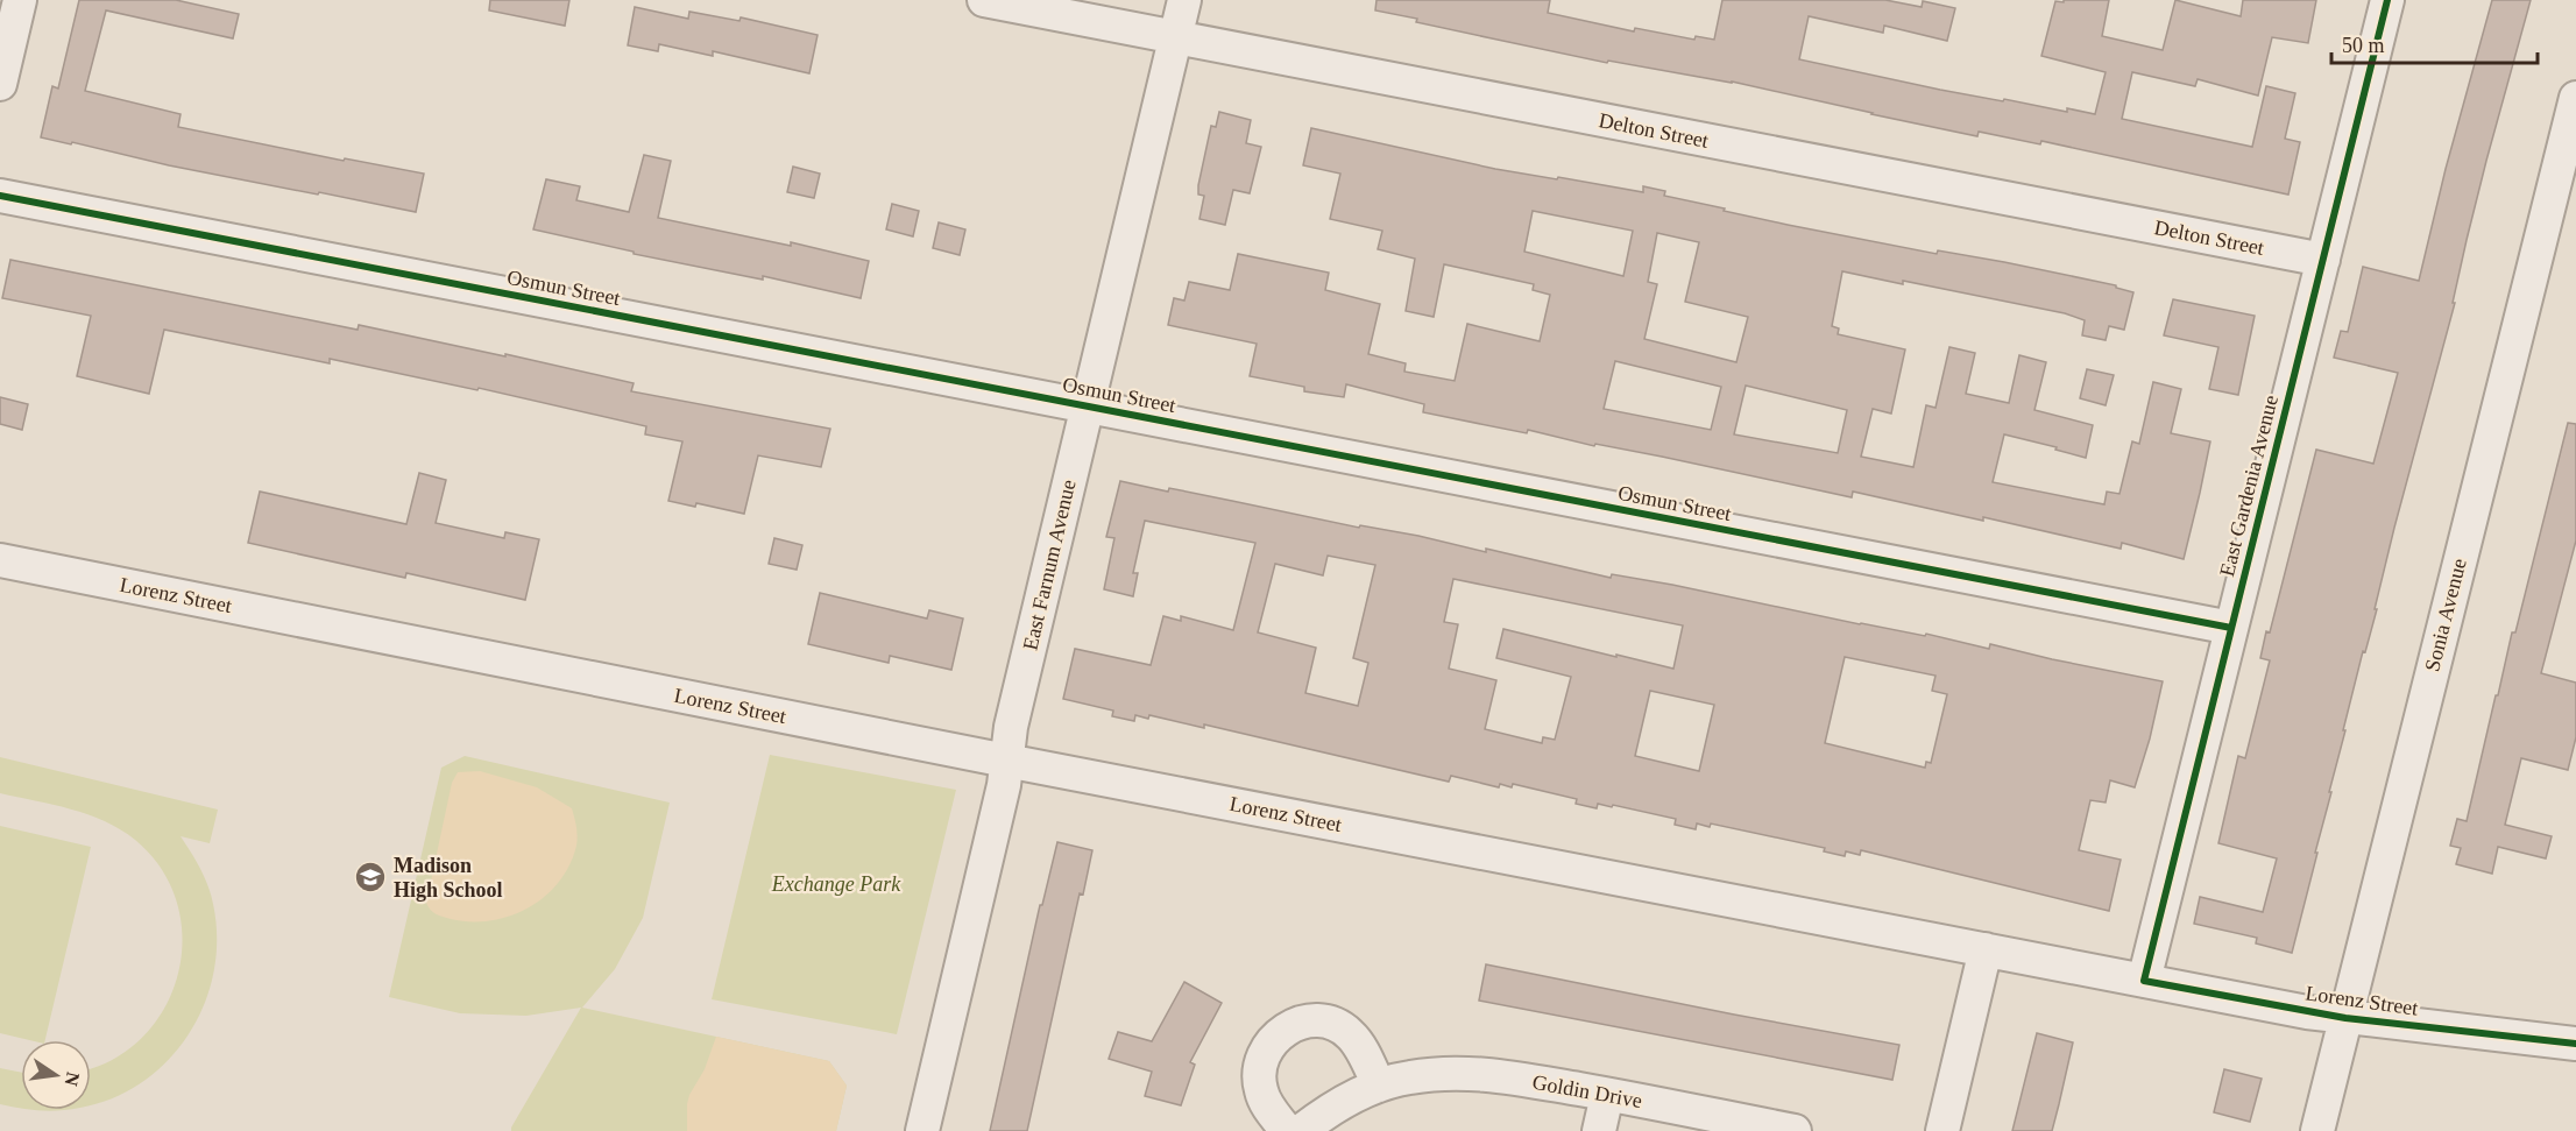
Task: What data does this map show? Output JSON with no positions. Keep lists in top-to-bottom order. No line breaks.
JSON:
{"streets":{"street":["Delton Street","Osmun Street","East Gardenia Avenue","East Farnum Avenue","Lorenz Street","Sonia Avenue","Goldin Drive"]},"crossings":[["Delton Street","East Gardenia Avenue"],["Delton Street","East Farnum Avenue"],["Osmun Street","East Gardenia Avenue"],["Osmun Street","East Farnum Avenue"],["East Gardenia Avenue","Lorenz Street"],["East Farnum Avenue","Lorenz Street"],["Lorenz Street","Sonia Avenue"]],"parks":["Exchange Park"],"places":{"school or university":["Madison High School"]},"scale_bar":"50 m","north":"right"}
